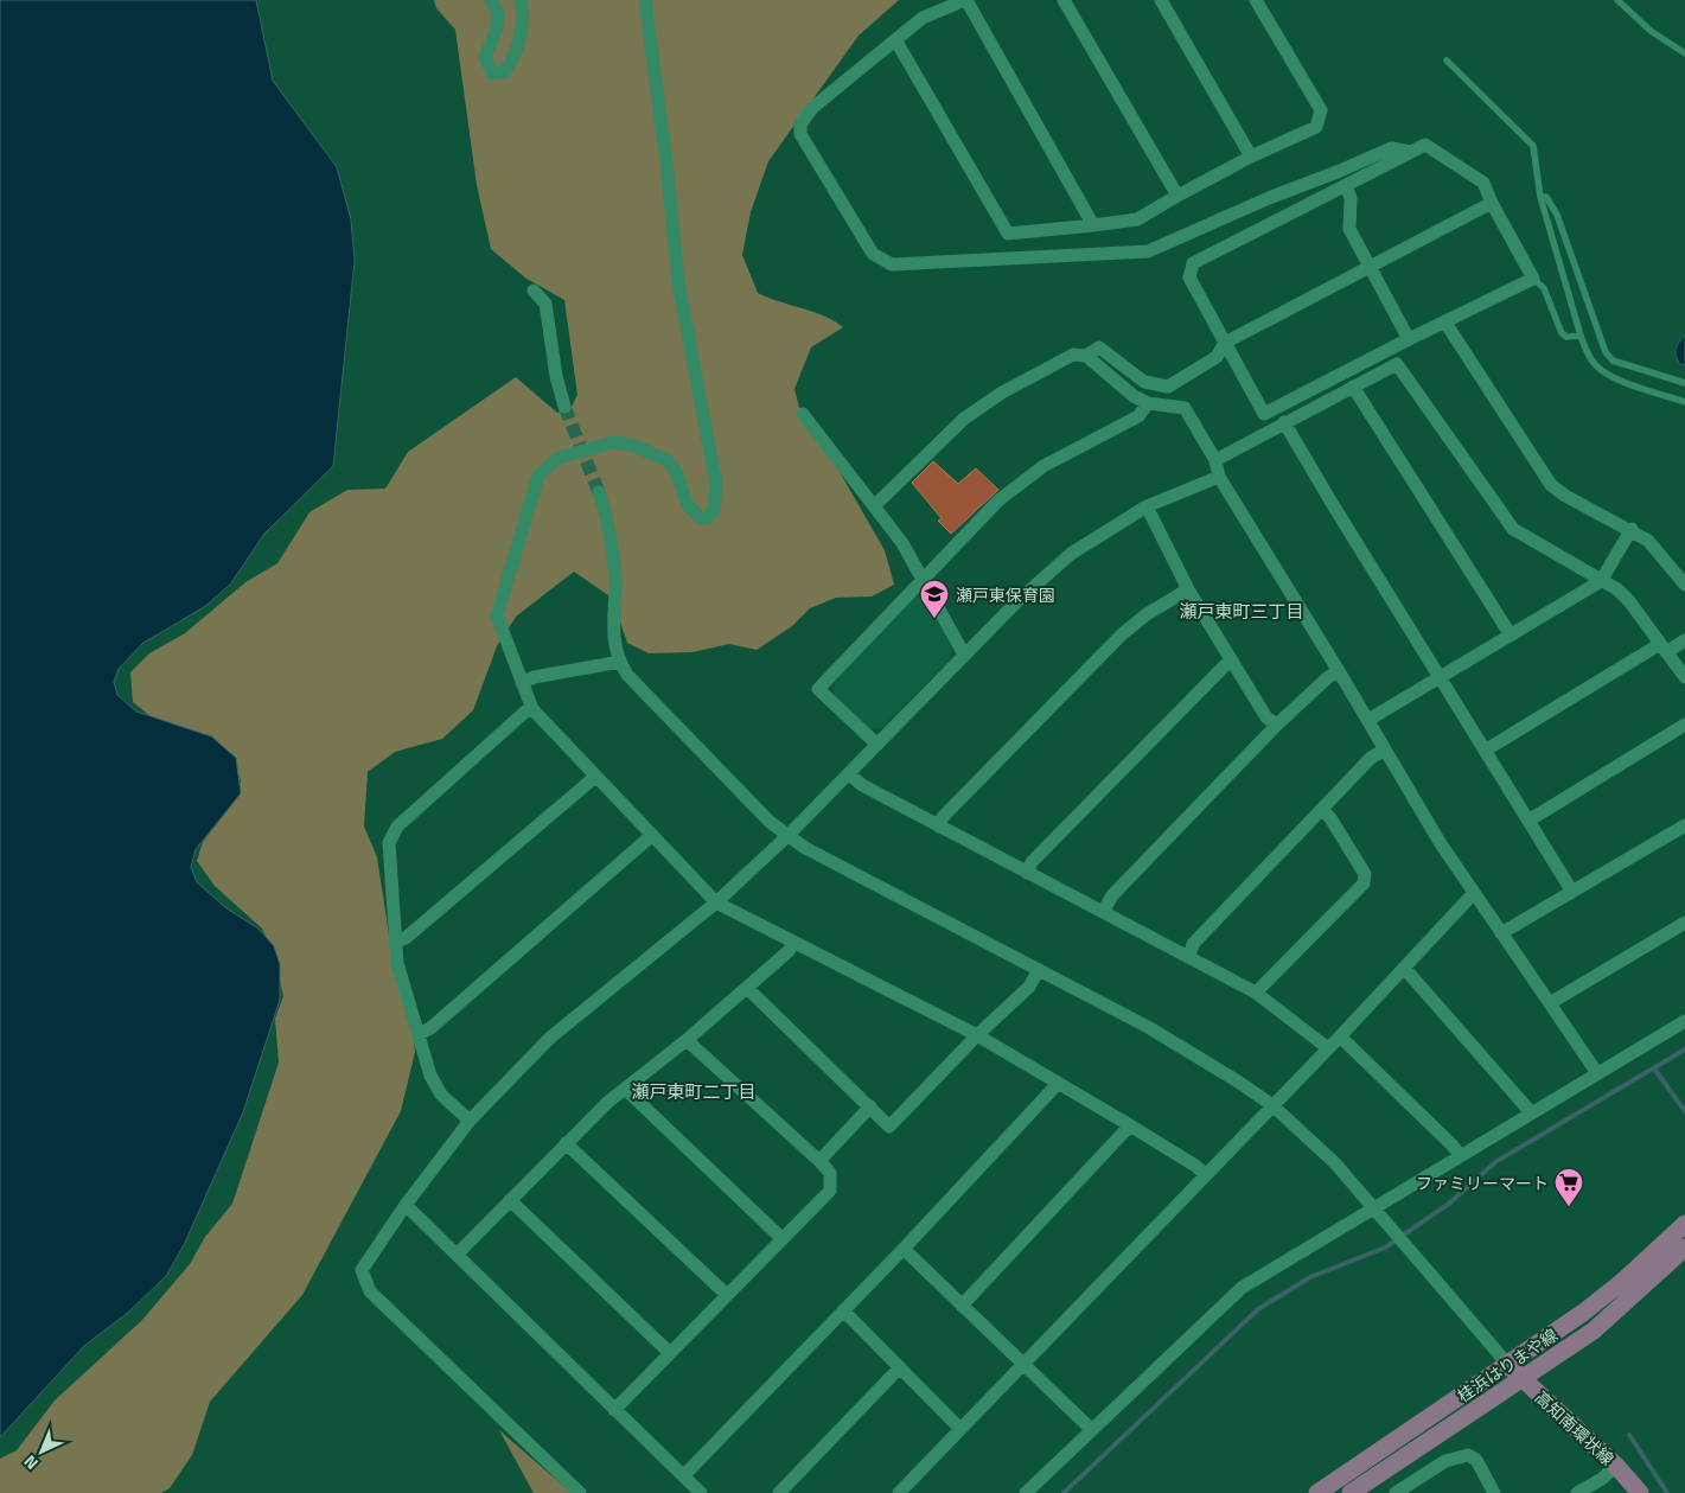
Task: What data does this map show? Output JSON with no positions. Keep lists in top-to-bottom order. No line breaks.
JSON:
{"streets":{"main road":["桂浜はりまや線","高知南環状線"]},"crossings":[["桂浜はりまや線","高知南環状線"]],"districts":["瀬戸東町三丁目","瀬戸東町二丁目"],"places":{"school or university":["瀬戸東保育園"],"supermarket":["ファミリーマート"]},"north":"bottom left"}
